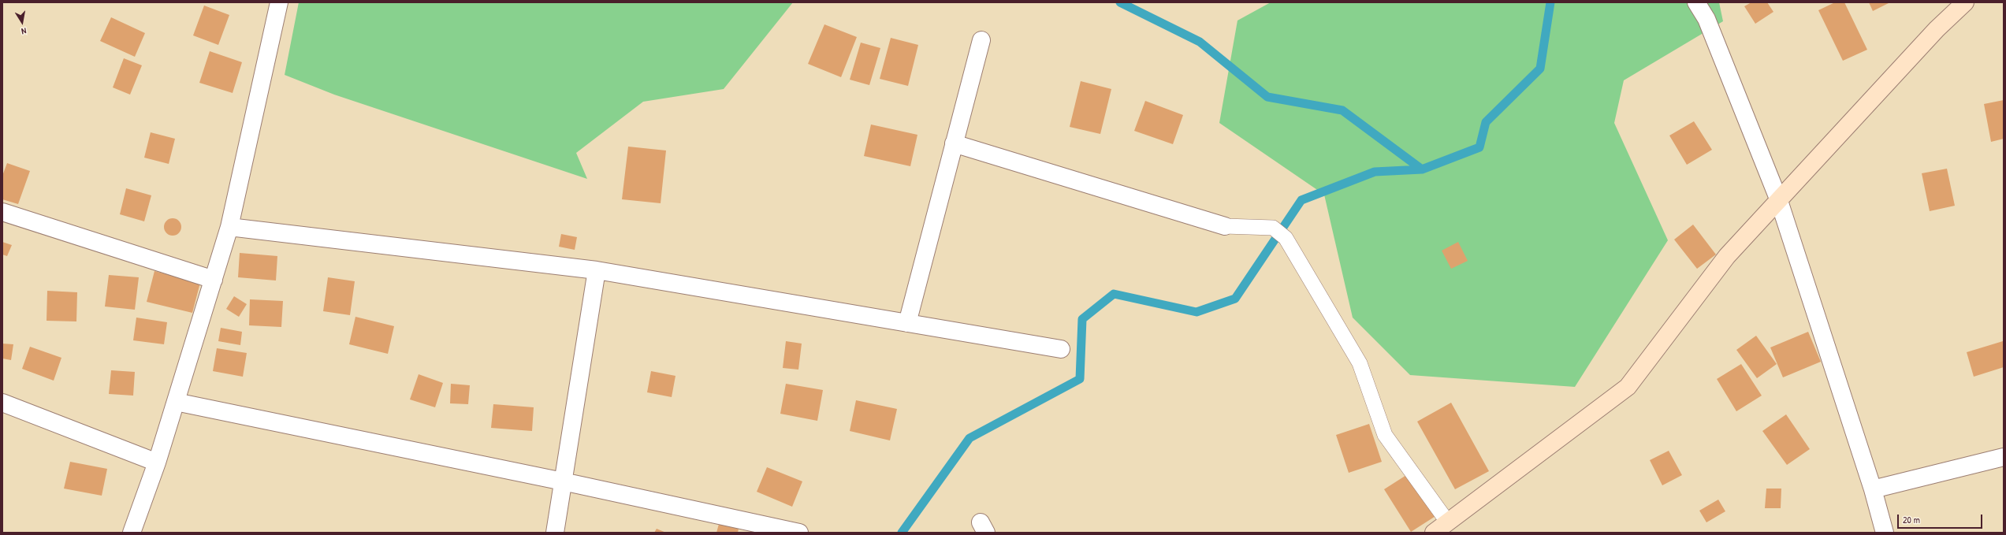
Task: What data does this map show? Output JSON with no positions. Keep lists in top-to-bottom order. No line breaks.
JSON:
{"scale_bar":"20 m","north":"bottom"}
